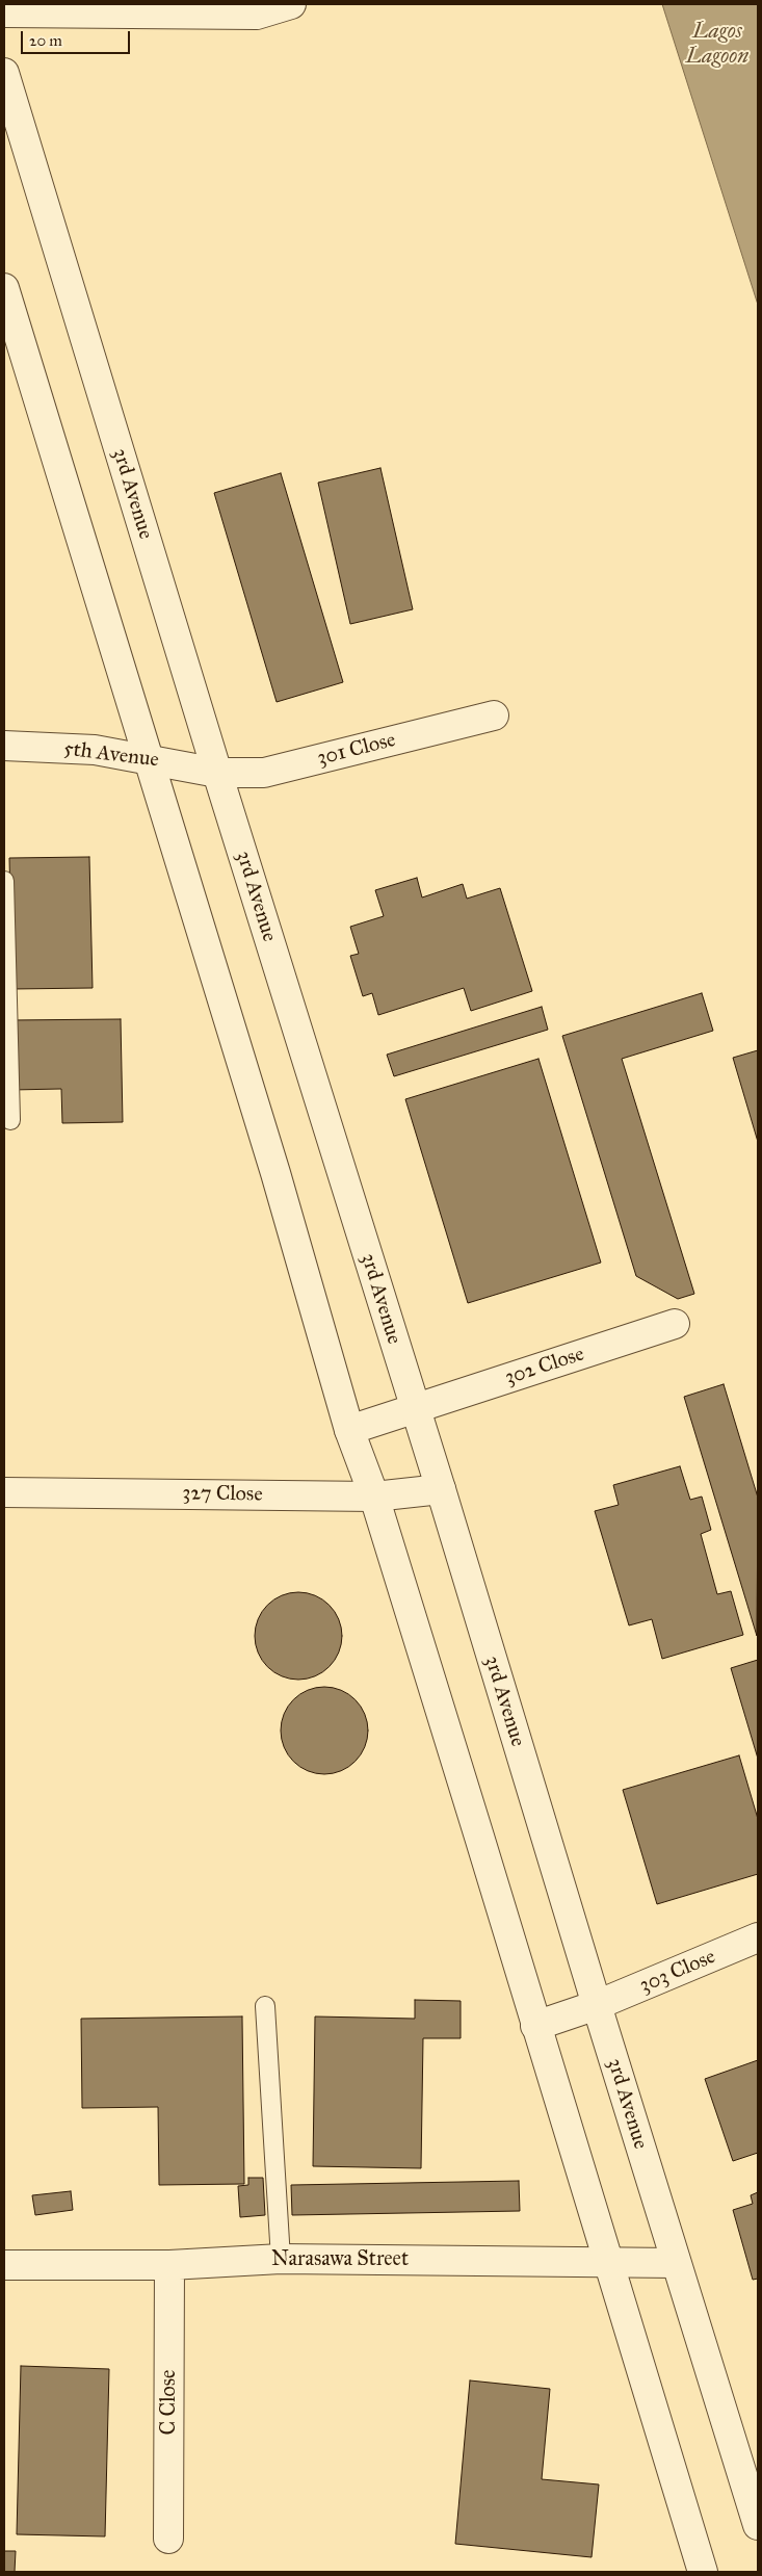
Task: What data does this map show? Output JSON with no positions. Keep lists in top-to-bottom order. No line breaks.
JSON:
{"streets":{"street":["3rd Avenue","301 Close","5th Avenue","302 Close","327 Close","303 Close","Narasawa Street","C Close"]},"crossings":[["3rd Avenue","301 Close"],["3rd Avenue","5th Avenue"],["3rd Avenue","302 Close"],["3rd Avenue","327 Close"],["3rd Avenue","303 Close"],["3rd Avenue","Narasawa Street"],["301 Close","5th Avenue"],["Narasawa Street","C Close"]],"water":["Lagos Lagoon"],"scale_bar":"20 m"}
